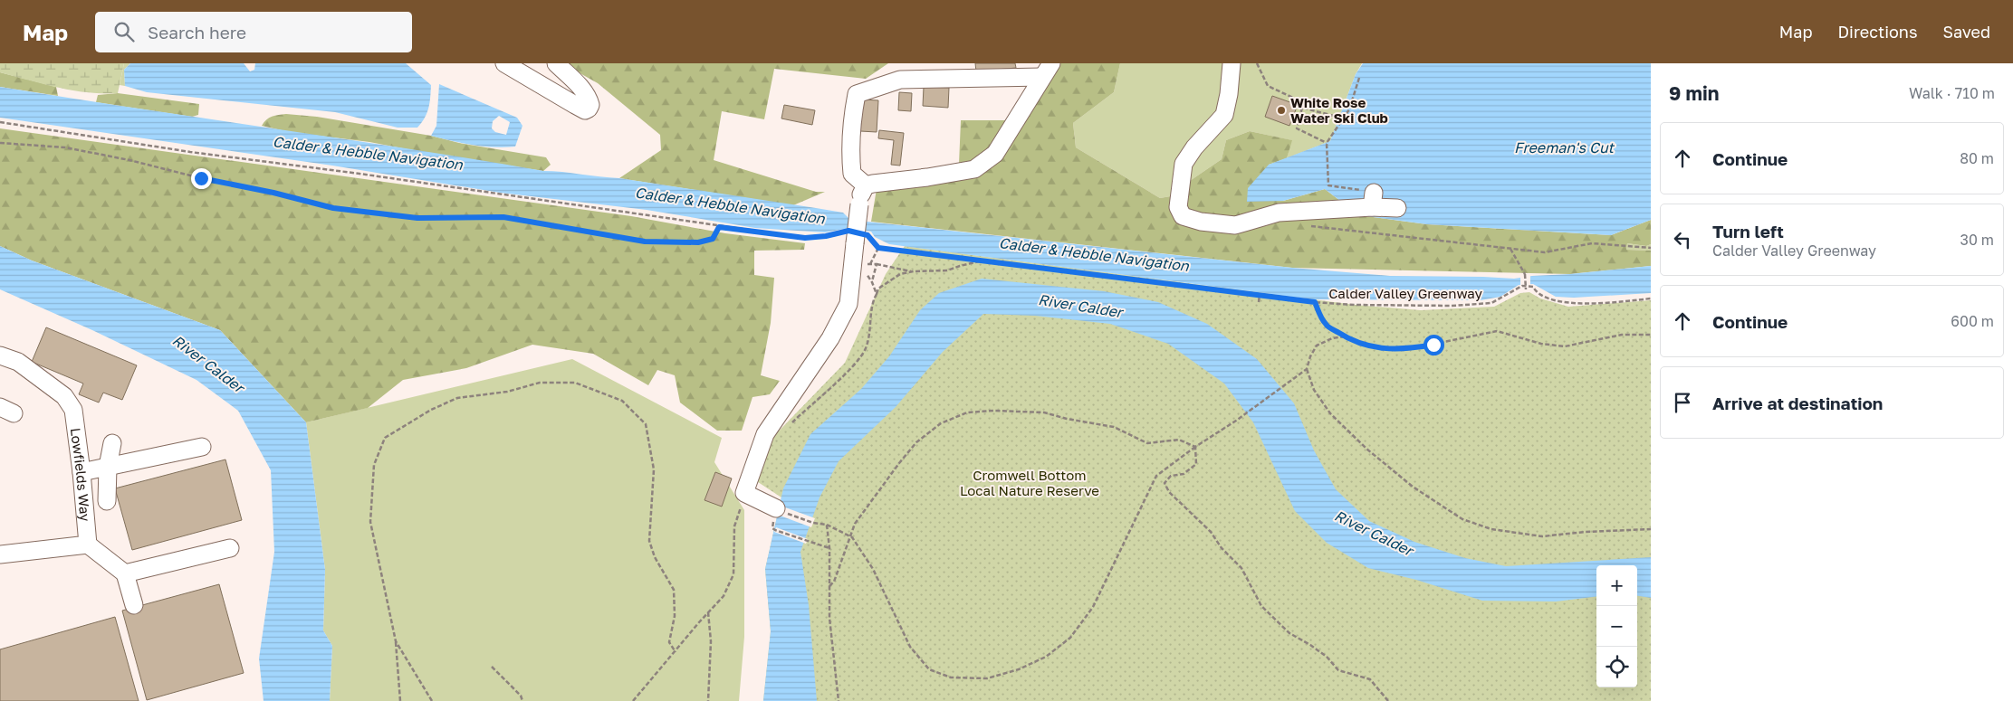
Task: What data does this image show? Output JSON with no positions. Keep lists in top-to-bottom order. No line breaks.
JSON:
{"streets":{"street":["Lowfields Way"],"path":["Calder Valley Greenway"]},"water":["Freeman's Cut","Calder & Hebble Navigation","River Calder"],"parks":["Cromwell Bottom Local Nature Reserve"],"places":["White Rose Water Ski Club"],"page":{"header":"Map","search":"Search here","nav":["Map","Directions","Saved"],"heading":["9 min","Walk · 710 m"],"list":[["Continue","80 m"],["Turn left","Calder Valley Greenway","30 m"],["Continue","600 m"],"Arrive at destination"],"map_buttons":["+","−"]}}
